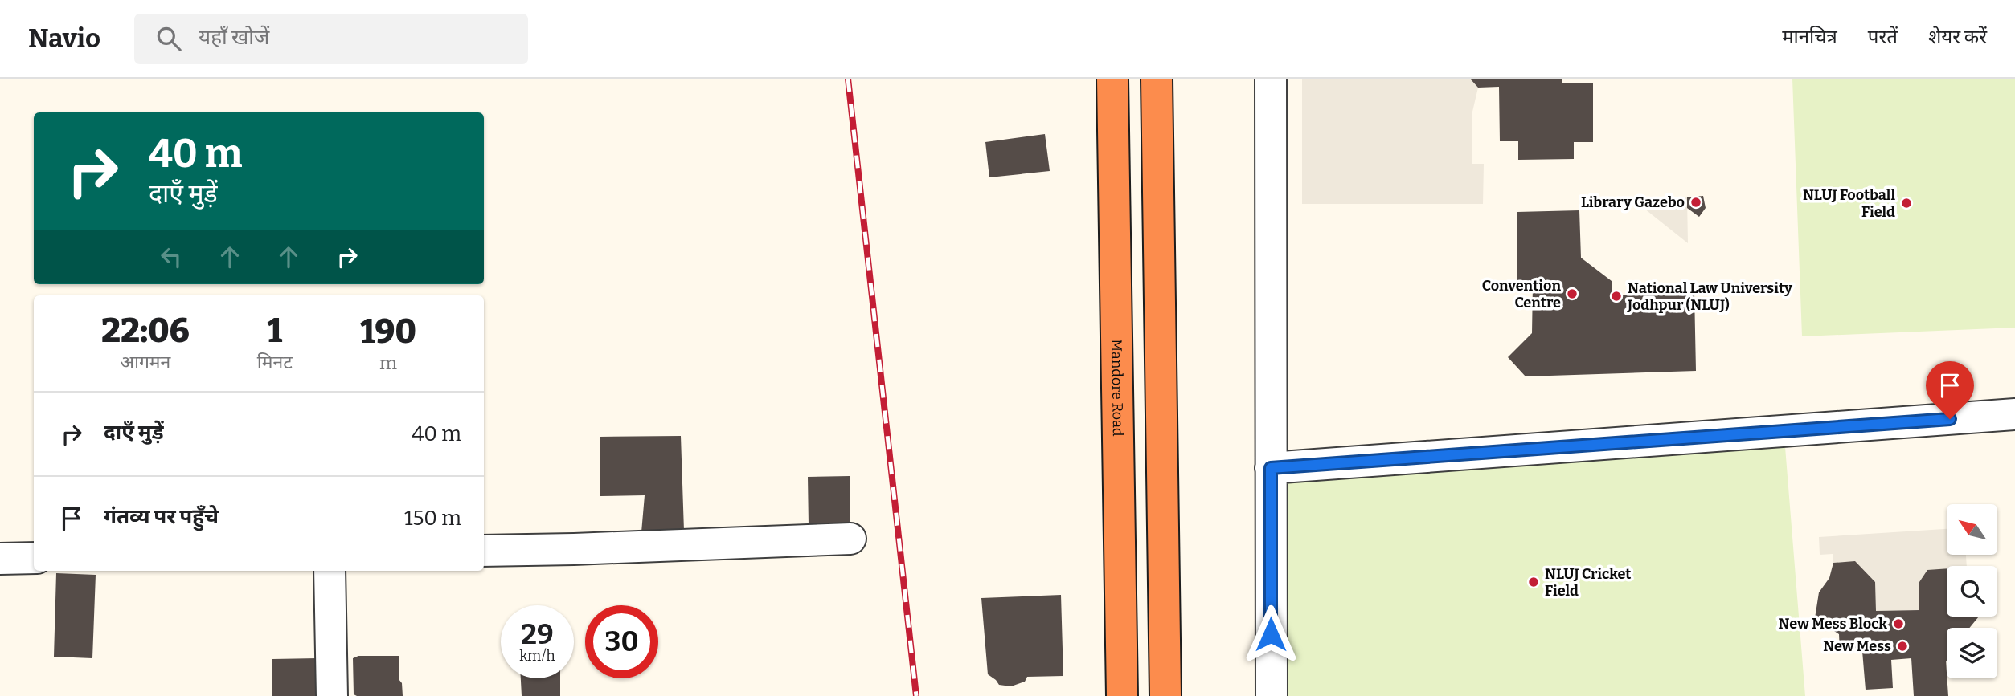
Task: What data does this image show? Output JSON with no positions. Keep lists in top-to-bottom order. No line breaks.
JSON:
{"streets":{"highway":["Mandore Road"]},"places":["Library Gazebo","NLUJ Football Field","Convention Centre","National Law University Jodhpur (NLUJ)","NLUJ Cricket Field","New Mess Block","New Mess"],"north":"top left","page":{"header":"Navio","search":"यहाँ खोजें","nav":["मानचित्र","परतें","शेयर करें"],"turn":["40 m","दाएँ मुड़ें"],"eta":["22:06","आगमन","1","मिनट","190","m"],"list":[{"name":"दाएँ मुड़ें","value":"40 m"},{"name":"गंतव्य पर पहुँचे","value":"150 m"}],"speed":"29 km/h","limit":"30"}}
